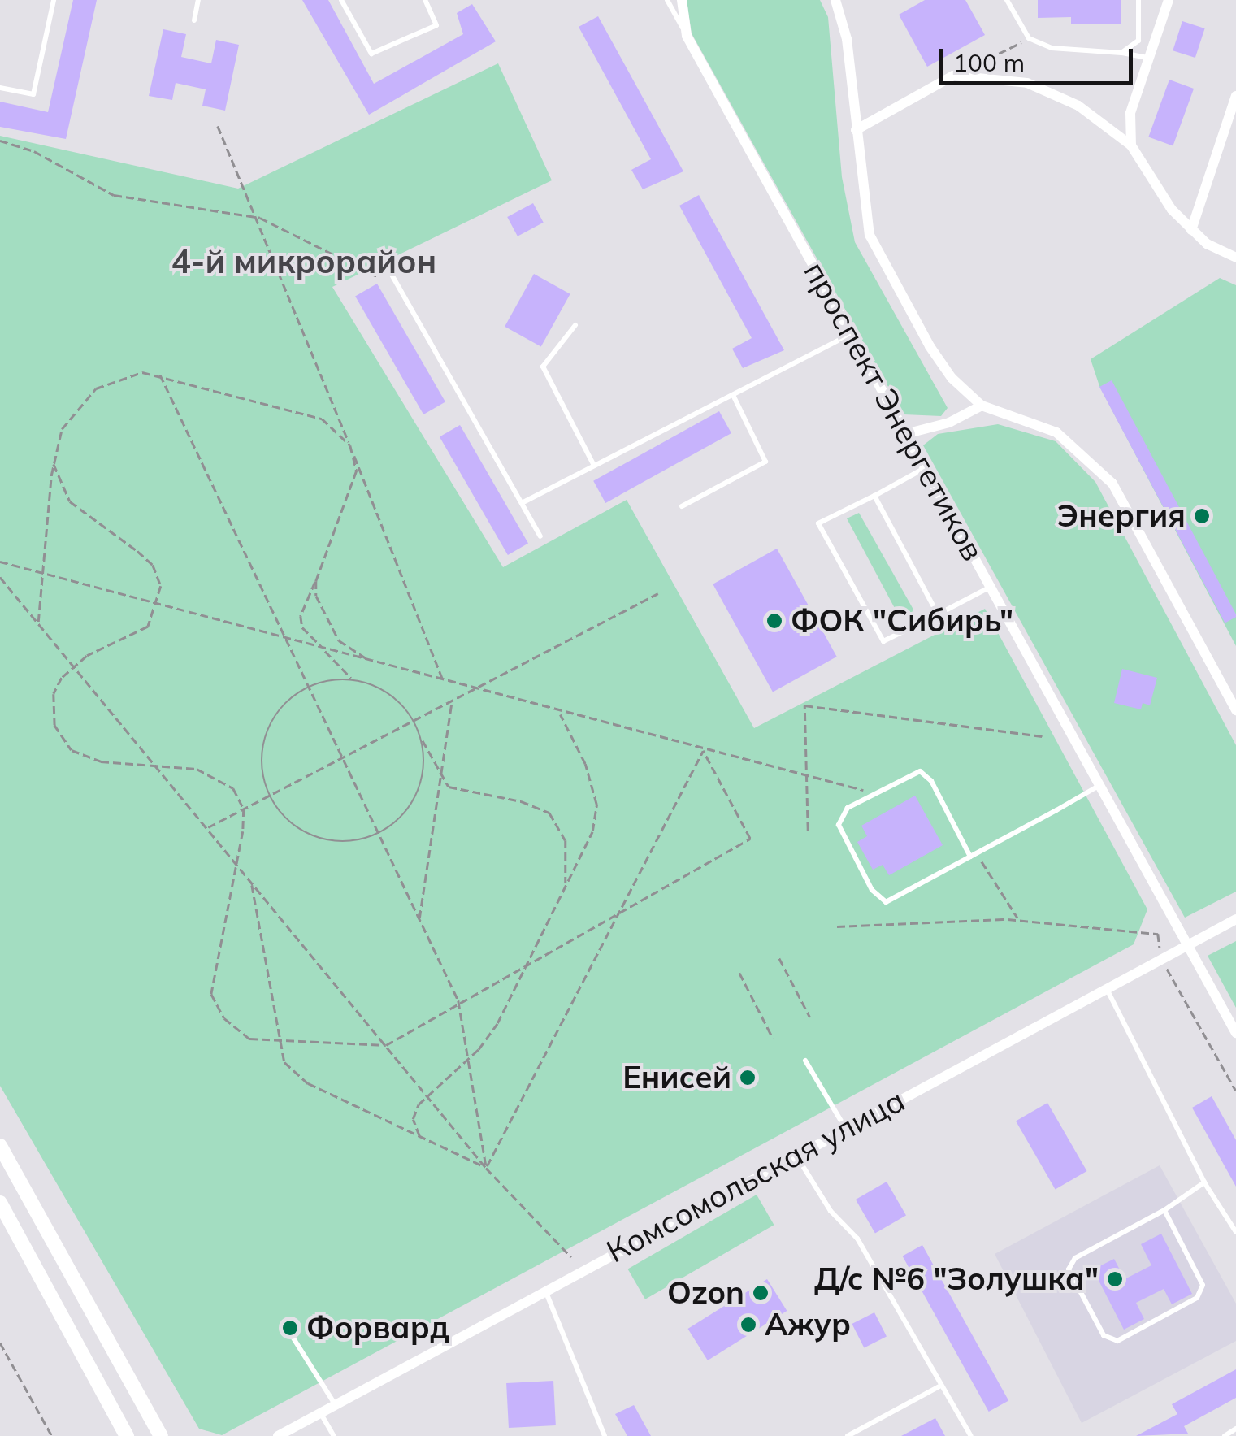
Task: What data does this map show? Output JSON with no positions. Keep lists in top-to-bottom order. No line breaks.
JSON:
{"streets":{"street":["проспект Энергетиков","Комсомольская улица"]},"crossings":[["проспект Энергетиков","Комсомольская улица"]],"districts":["4-й микрорайон"],"places":["Энергия","ФОК \"Сибирь\"","Енисей","Д/с №6 \"Золушка\"","Ozon","Ажур","Форвард"],"scale_bar":"100 m"}
